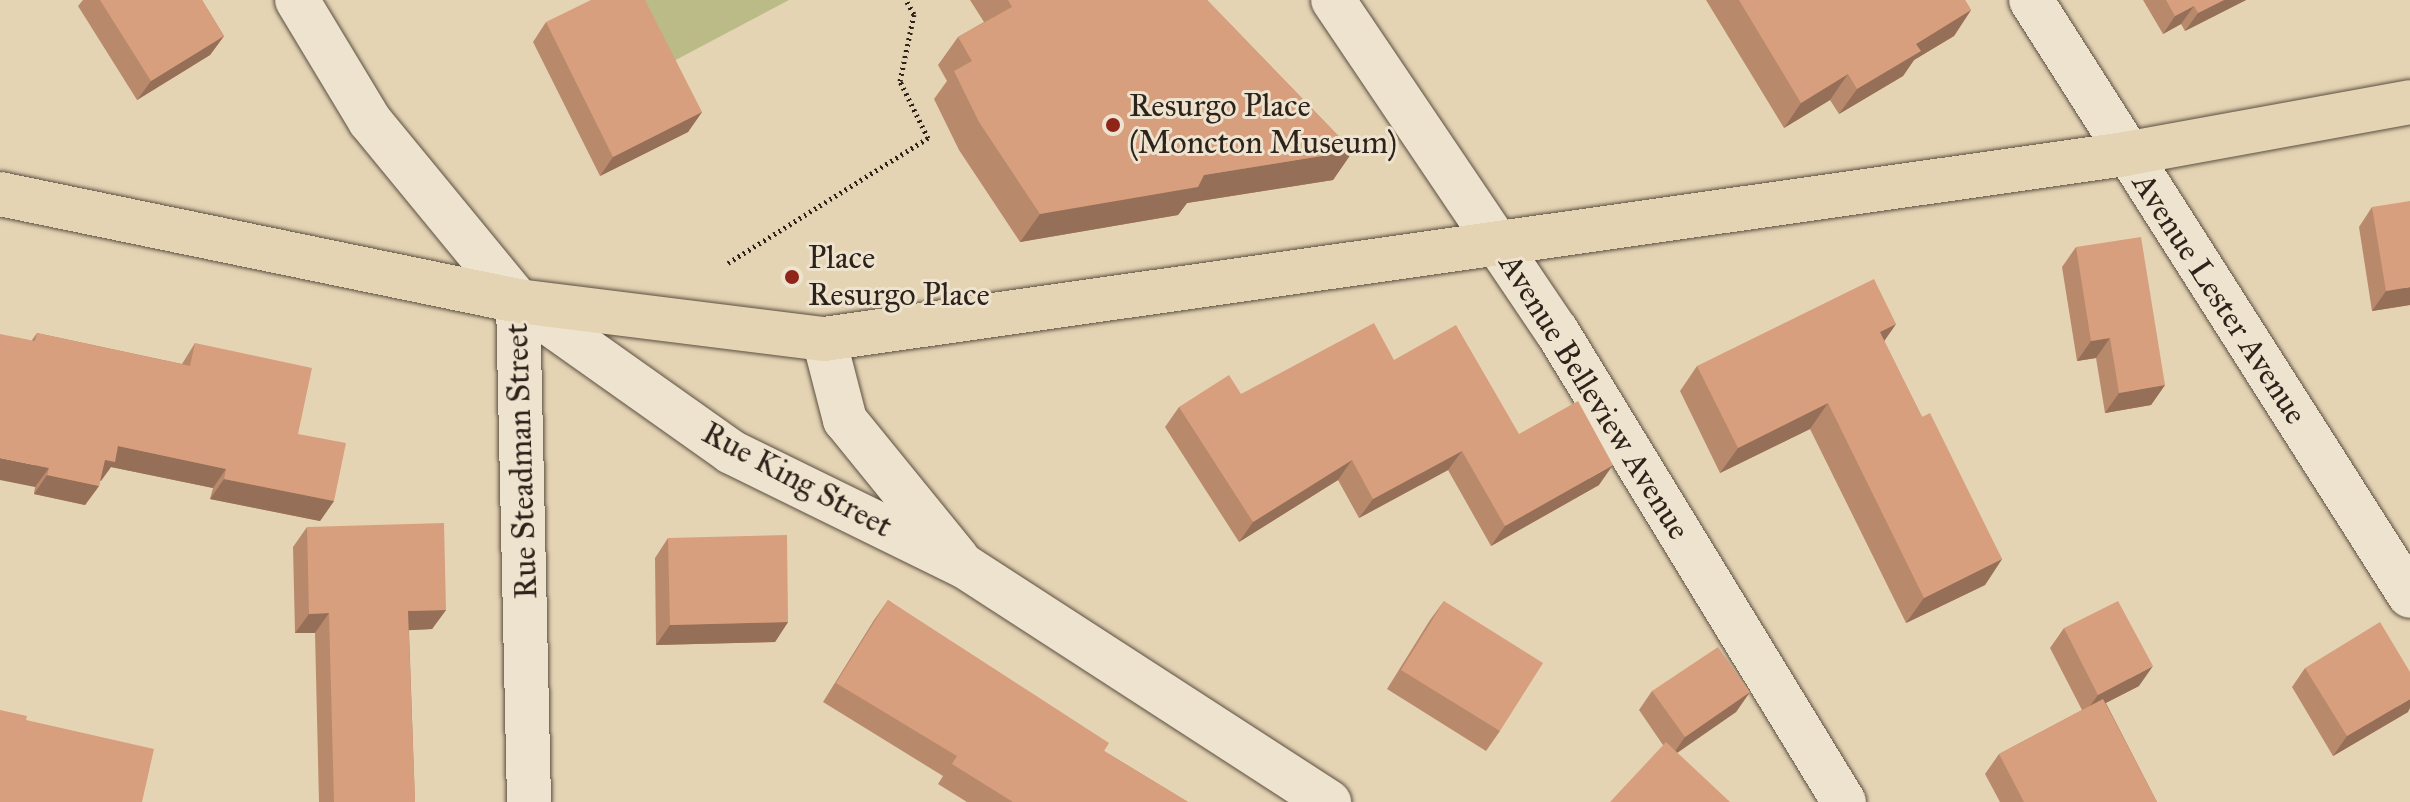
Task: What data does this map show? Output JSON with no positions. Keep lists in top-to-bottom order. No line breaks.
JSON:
{"streets":{"street":["Avenue Lester Avenue","Avenue Belleview Avenue","Rue Steadman Street","Rue King Street"]},"crossings":[["Rue Steadman Street","Rue King Street"]],"places":["Resurgo Place (Moncton Museum)","Place Resurgo Place"]}
